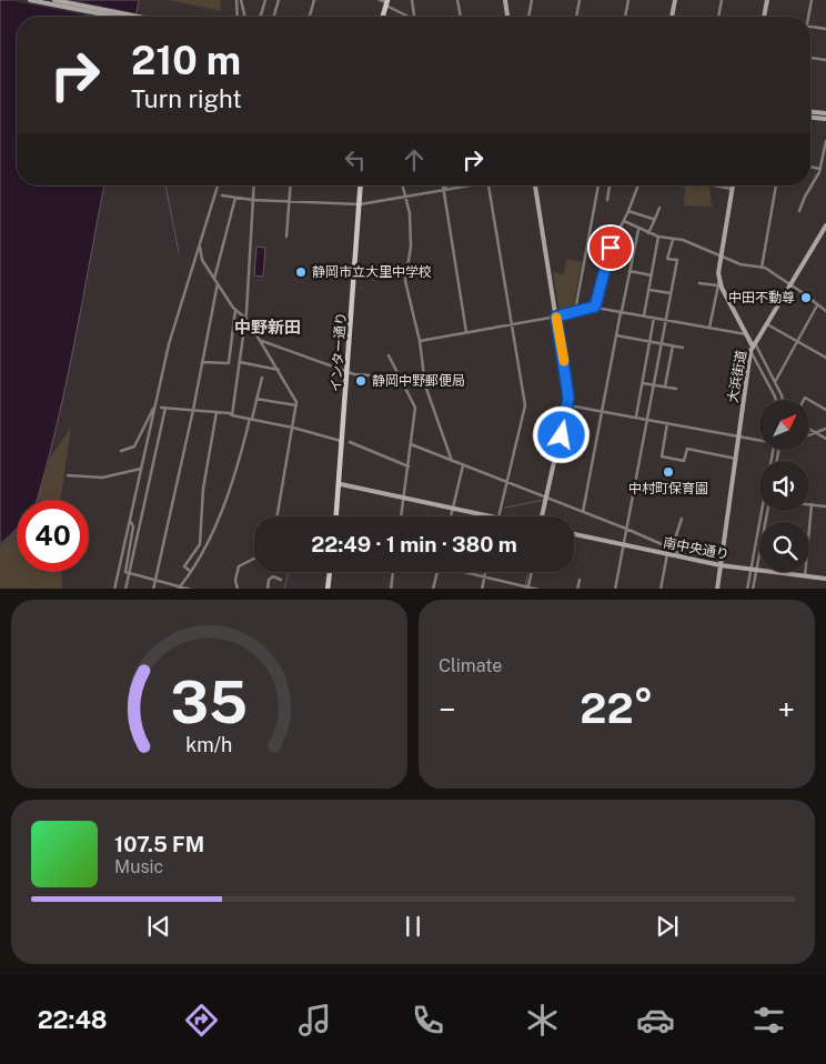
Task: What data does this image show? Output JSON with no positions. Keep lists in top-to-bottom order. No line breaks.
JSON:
{"streets":{"main road":["インター通り"],"street":["大浜街道","南中央通り"]},"crossings":[["大浜街道","南中央通り"]],"districts":["中野新田"],"places":["静岡市立大里中学校","中田不動尊","静岡中野郵便局","中村町保育園"],"north":"top right","page":{"turn":["210 m","Turn right"],"limit":"40","trip":"22:49 · 1 min · 380 m","tile":"Climate","heat":["−","22°","+"],"song":["107.5 FM","Music"],"tabs":"22:48","gauge":["35","km/h"]}}
